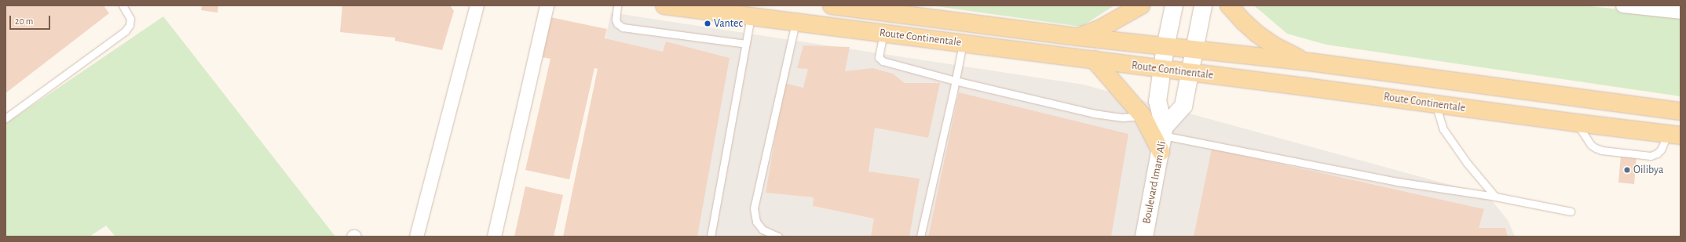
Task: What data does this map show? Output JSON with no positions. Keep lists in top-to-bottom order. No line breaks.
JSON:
{"streets":{"main road":["Route Continentale"],"street":["Boulevard Imam Ali"]},"places":["Vantec","Oilibya"],"scale_bar":"20 m"}
